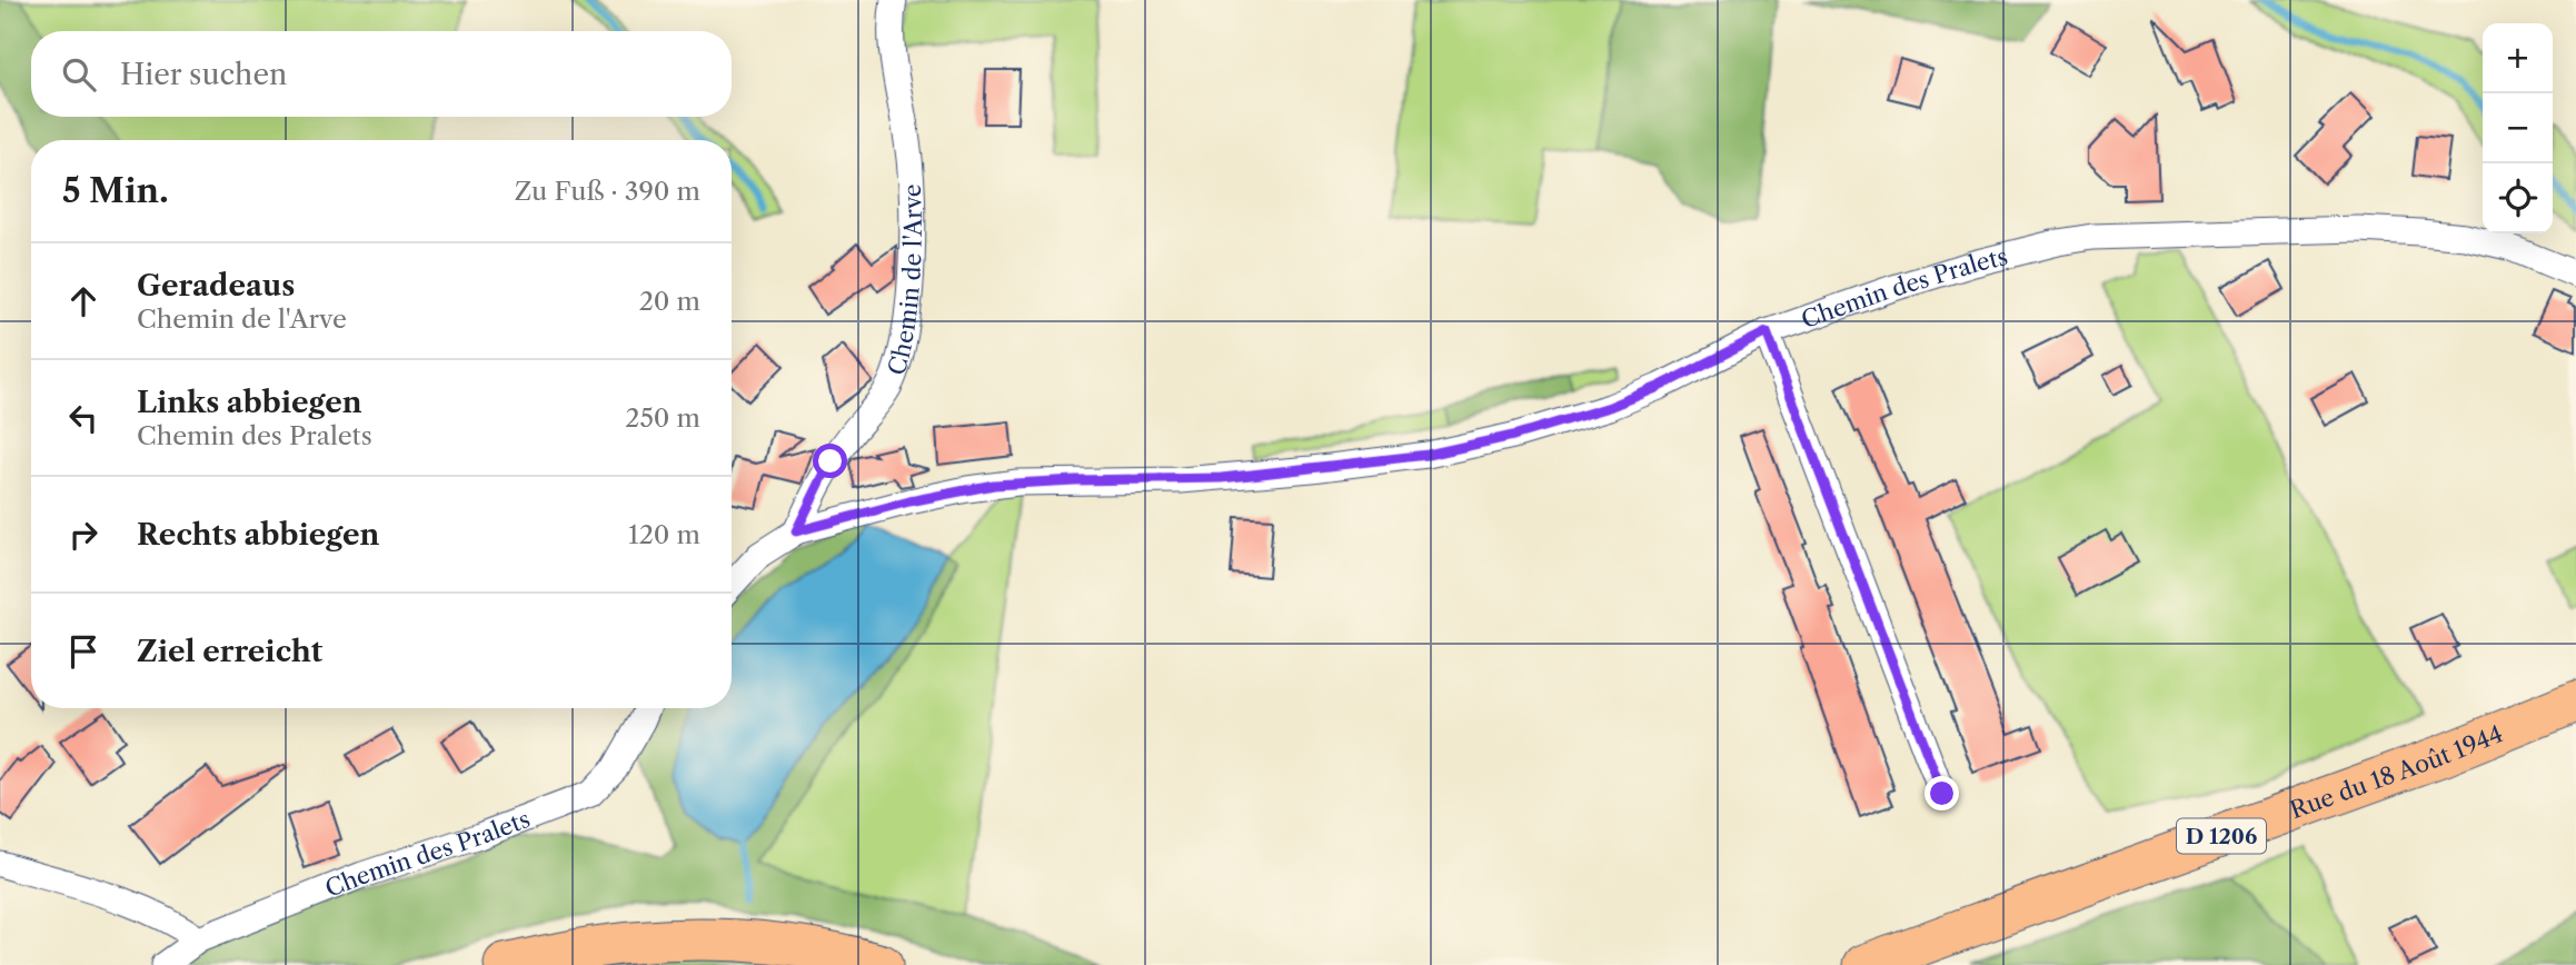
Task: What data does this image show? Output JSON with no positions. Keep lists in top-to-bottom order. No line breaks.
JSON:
{"streets":{"main road":["Rue du 18 Août 1944","D 1206"],"street":["Chemin de l'Arve","Chemin des Pralets"]},"crossings":[["Chemin de l'Arve","Chemin des Pralets"]],"page":{"map_buttons":["+","−"],"search":"Hier suchen","heading":["5 Min.","Zu Fuß · 390 m"],"list":[["Geradeaus","Chemin de l'Arve","20 m"],["Links abbiegen","Chemin des Pralets","250 m"],["Rechts abbiegen","120 m"],"Ziel erreicht"]}}
